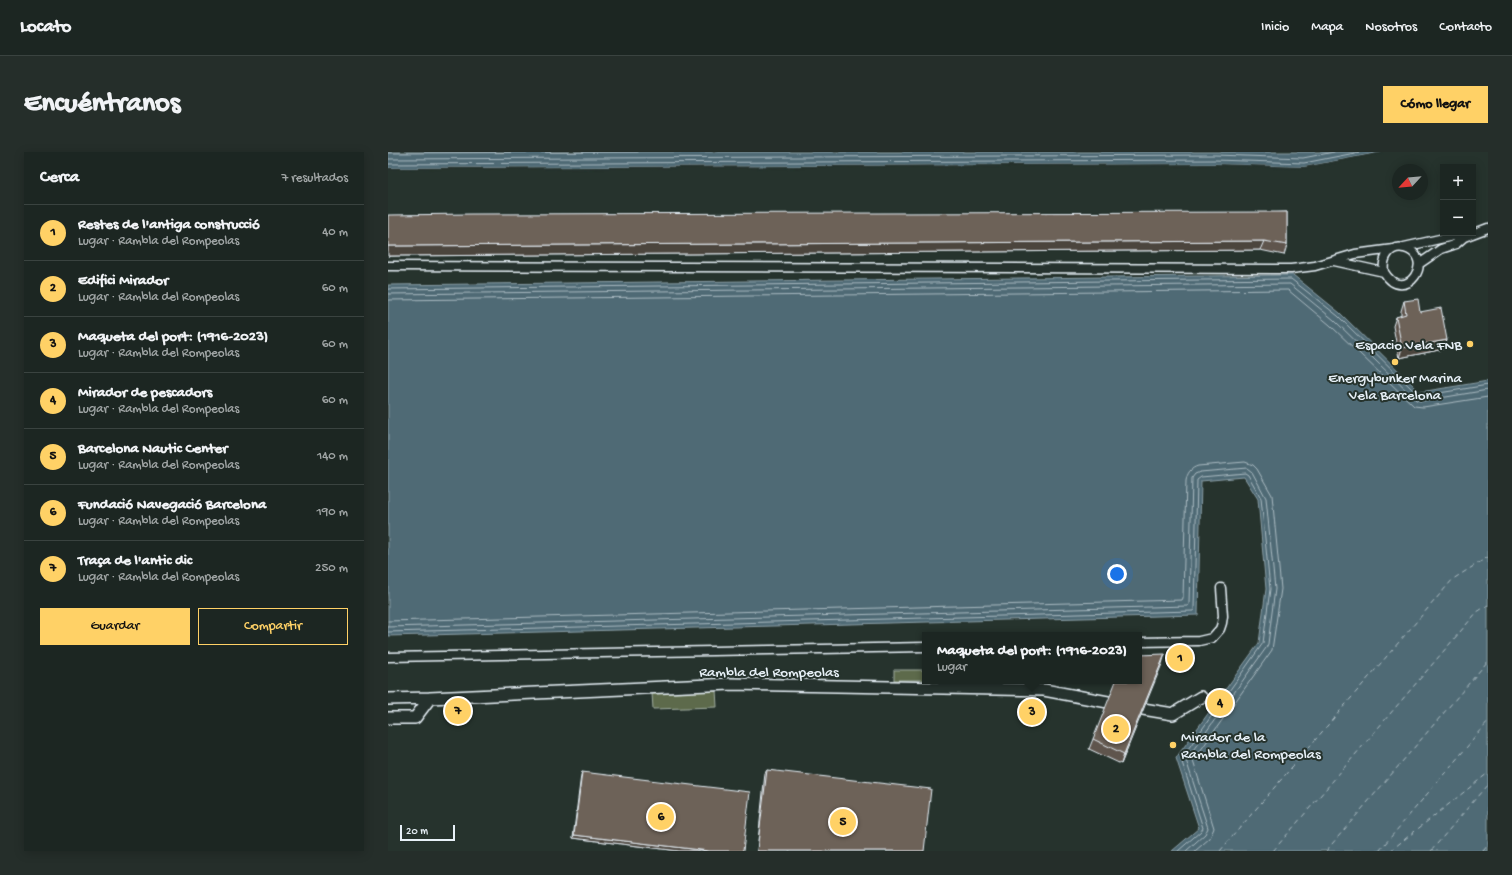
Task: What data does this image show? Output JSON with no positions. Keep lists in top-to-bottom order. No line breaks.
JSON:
{"streets":{"street":["Rambla del Rompeolas"]},"places":["Espacio Vela FNB","Energybunker Marina Vela Barcelona","Mirador de la Rambla del Rompeolas"],"scale_bar":"20 m","north":"bottom left","page":{"header":"Locato","nav":["Inicio","Mapa","Nosotros","Contacto"],"buttons":["Cómo llegar",["Guardar","Compartir"]],"title":"Encuéntranos","heading":["Cerca","7 resultados"],"map_buttons":["+","−"],"list":[{"mark":"1","name":"Restes de l'antiga construcció","note":"Lugar · Rambla del Rompeolas","value":"40 m"},{"mark":"2","name":"Edifici Mirador","note":"Lugar · Rambla del Rompeolas","value":"60 m"},{"mark":"3","name":"Maqueta del port: (1916-2023)","note":"Lugar · Rambla del Rompeolas","value":"60 m"},{"mark":"4","name":"Mirador de pescadors","note":"Lugar · Rambla del Rompeolas","value":"60 m"},{"mark":"5","name":"Barcelona Nautic Center","note":"Lugar · Rambla del Rompeolas","value":"140 m"},{"mark":"6","name":"Fundació Navegació Barcelona","note":"Lugar · Rambla del Rompeolas","value":"190 m"},{"mark":"7","name":"Traça de l'antic dic","note":"Lugar · Rambla del Rompeolas","value":"250 m"}],"popup":["Maqueta del port: (1916-2023)","Lugar"],"pins":["1","4","7","3","2","6","5"],"scale":"20 m"}}
